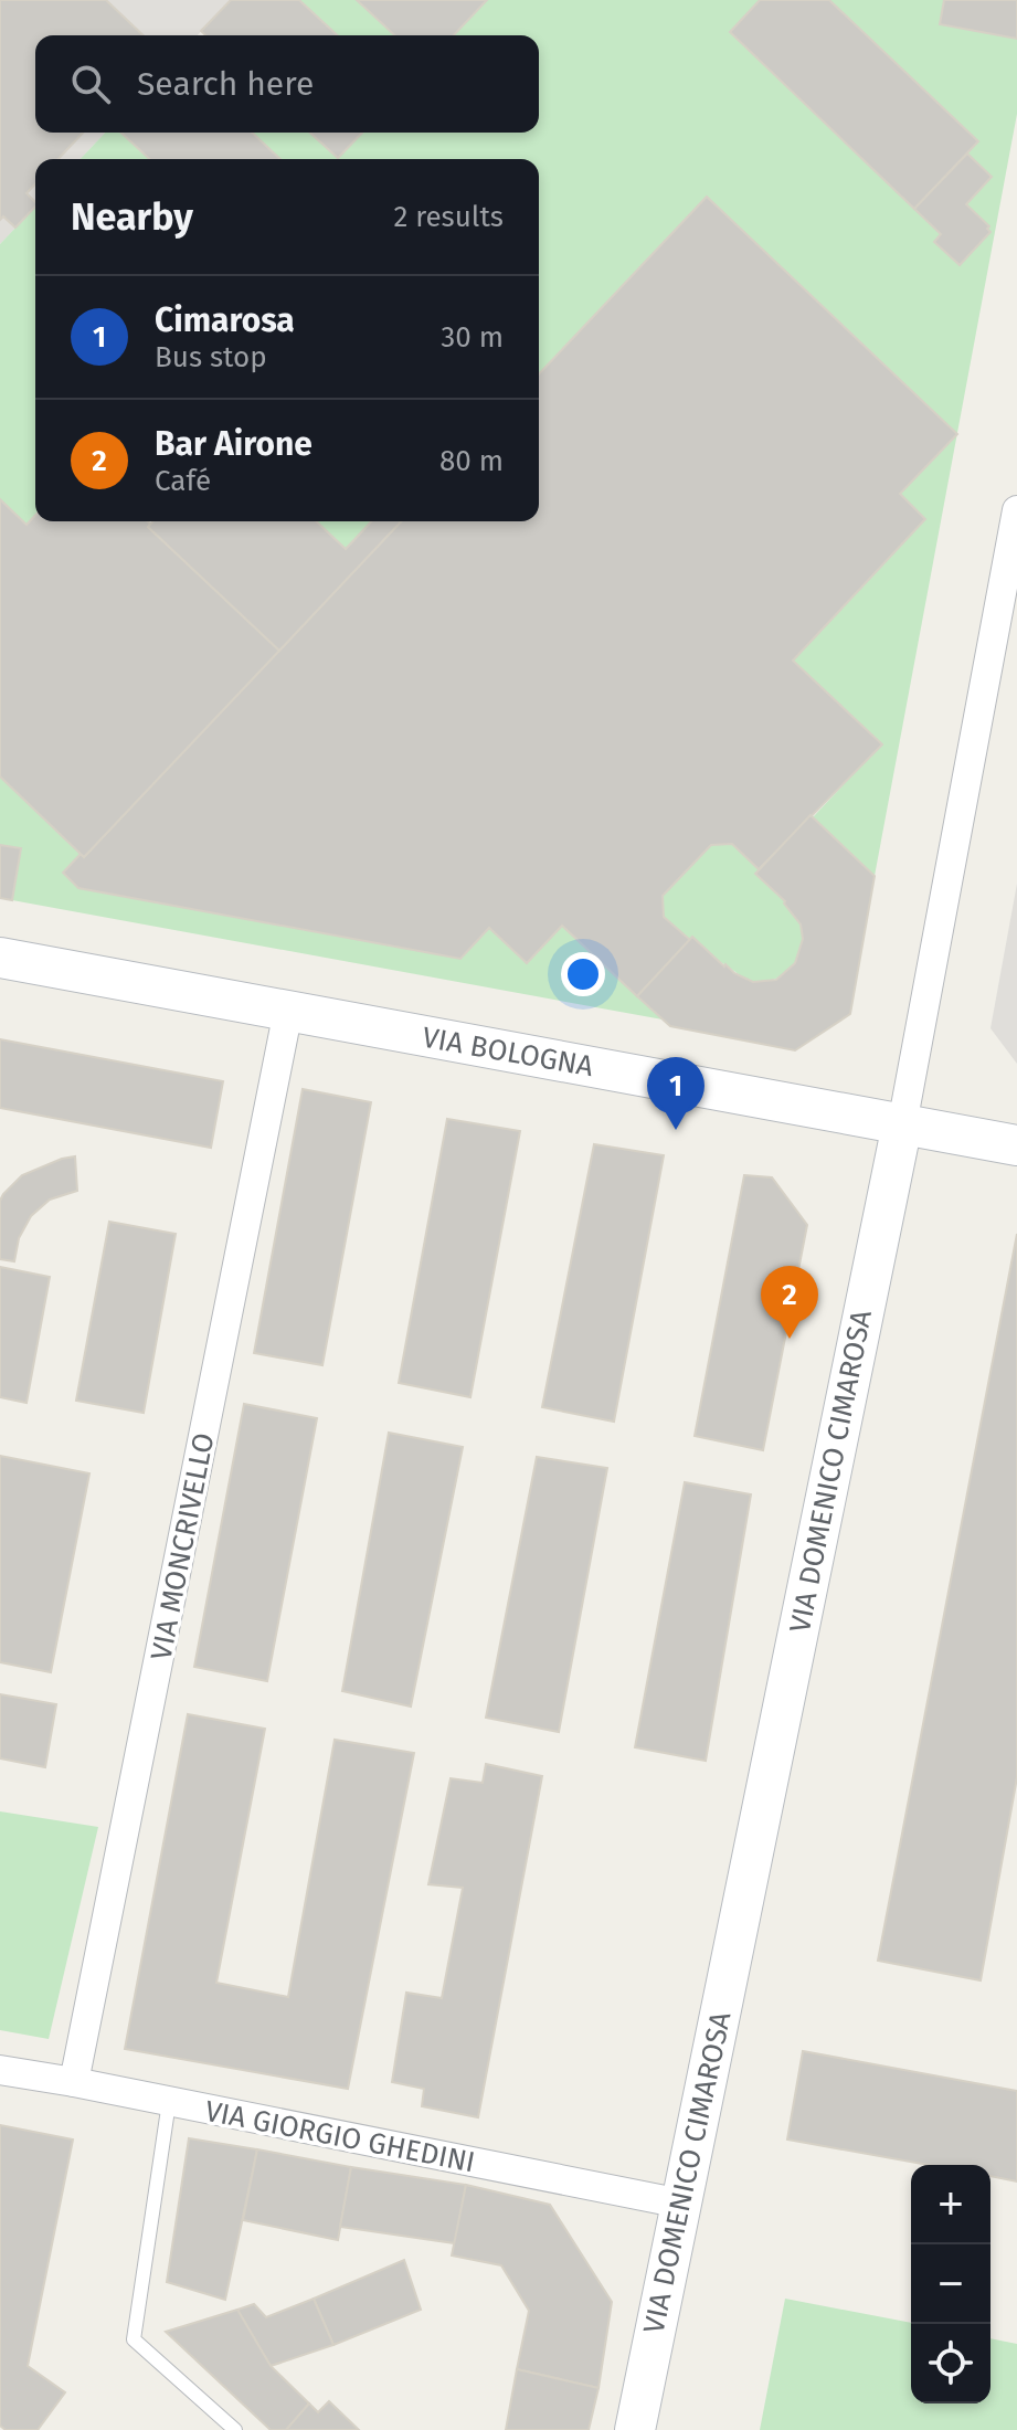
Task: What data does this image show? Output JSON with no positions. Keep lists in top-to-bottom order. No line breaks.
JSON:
{"streets":{"street":["VIA BOLOGNA","VIA DOMENICO CIMAROSA","VIA MONCRIVELLO","VIA GIORGIO GHEDINI"]},"crossings":[["VIA BOLOGNA","VIA DOMENICO CIMAROSA"],["VIA BOLOGNA","VIA MONCRIVELLO"],["VIA DOMENICO CIMAROSA","VIA GIORGIO GHEDINI"],["VIA MONCRIVELLO","VIA GIORGIO GHEDINI"]],"page":{"search":"Search here","heading":["Nearby","2 results"],"list":[{"mark":"1","name":"Cimarosa","note":"Bus stop","value":"30 m"},{"mark":"2","name":"Bar Airone","note":"Café","value":"80 m"}],"pins":["1","2"],"map_buttons":["+","−"]}}
